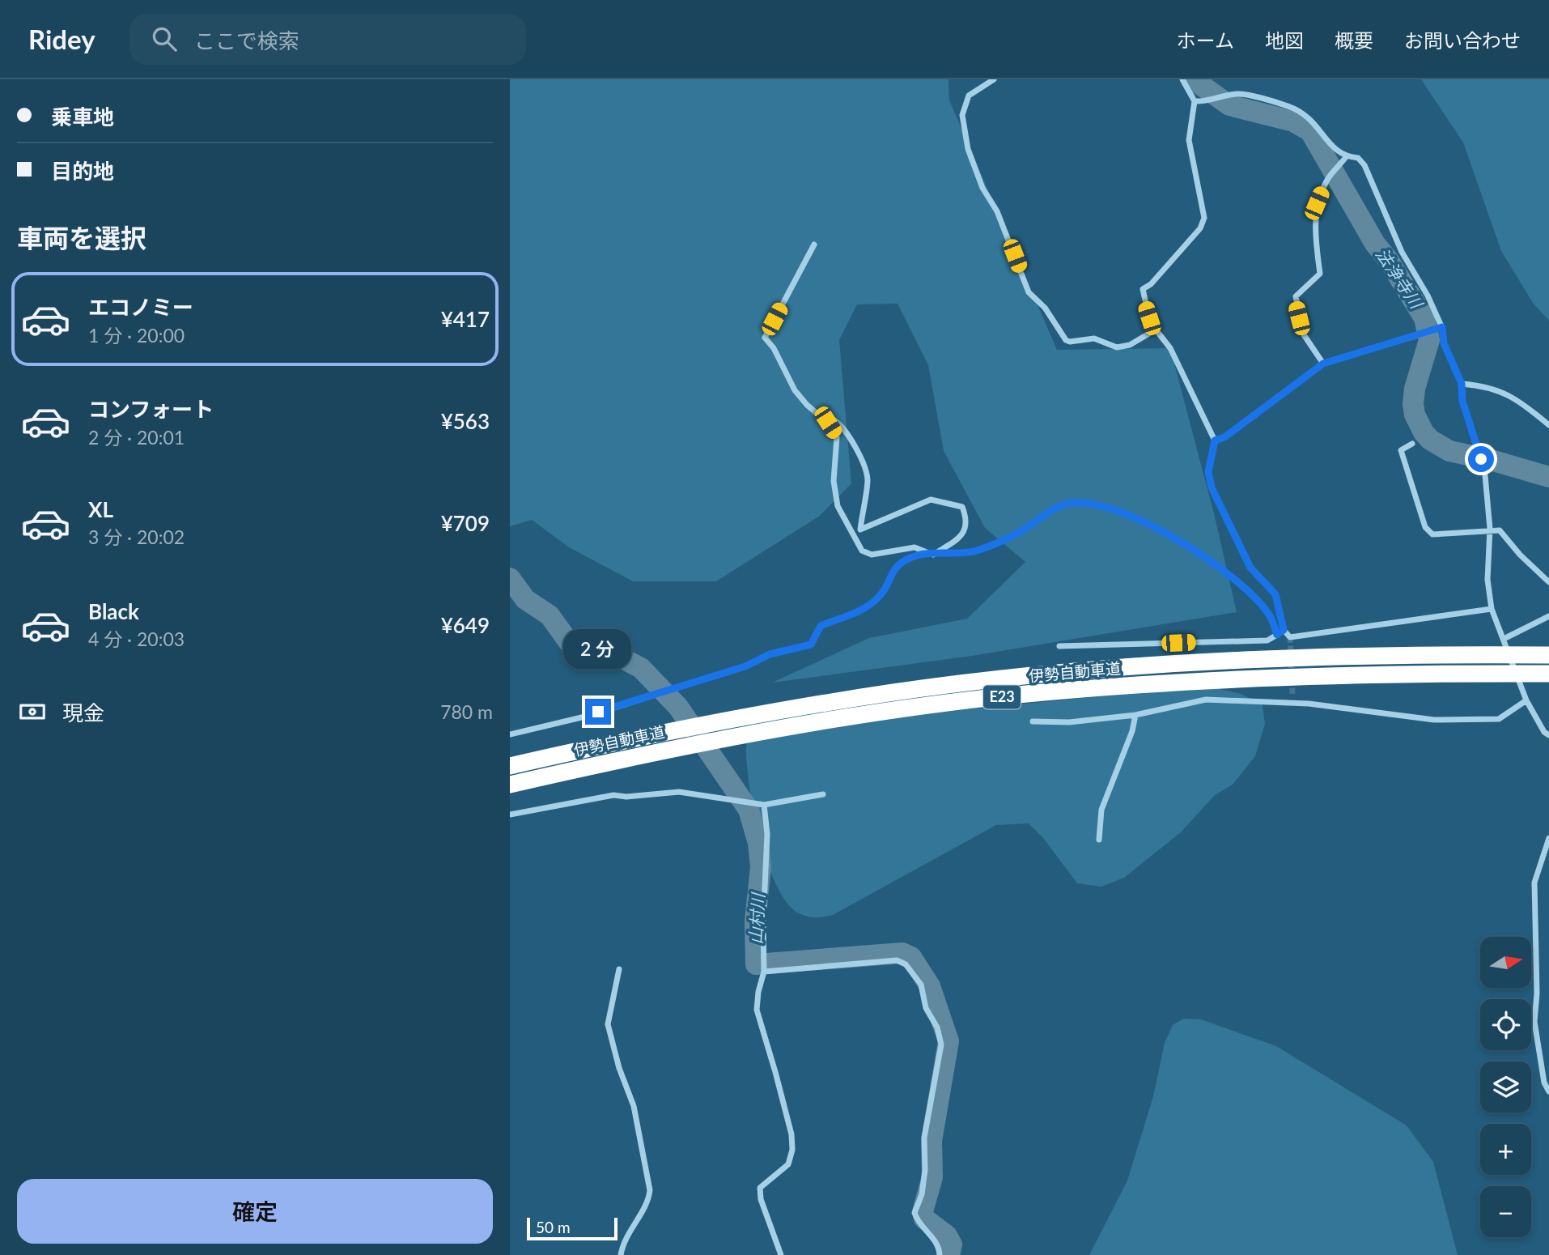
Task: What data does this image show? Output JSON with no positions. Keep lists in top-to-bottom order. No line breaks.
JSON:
{"streets":{"highway":["伊勢自動車道","E23"]},"water":["法浄寺川","山村川"],"scale_bar":"50 m","north":"right","page":{"header":"Ridey","search":"ここで検索","nav":["ホーム","地図","概要","お問い合わせ"],"banner":["乗車地","目的地"],"heading":"車両を選択","list":[{"name":"エコノミー","note":"1 分 · 20:00","value":"¥417"},{"name":"コンフォート","note":"2 分 · 20:01","value":"¥563"},{"name":"XL","note":"3 分 · 20:02","value":"¥709"},{"name":"Black","note":"4 分 · 20:03","value":"¥649"}],"bubble":"2 分","pay":["現金","780 m"],"map_buttons":["+","−"],"buttons":"確定","scale":"50 m"}}
